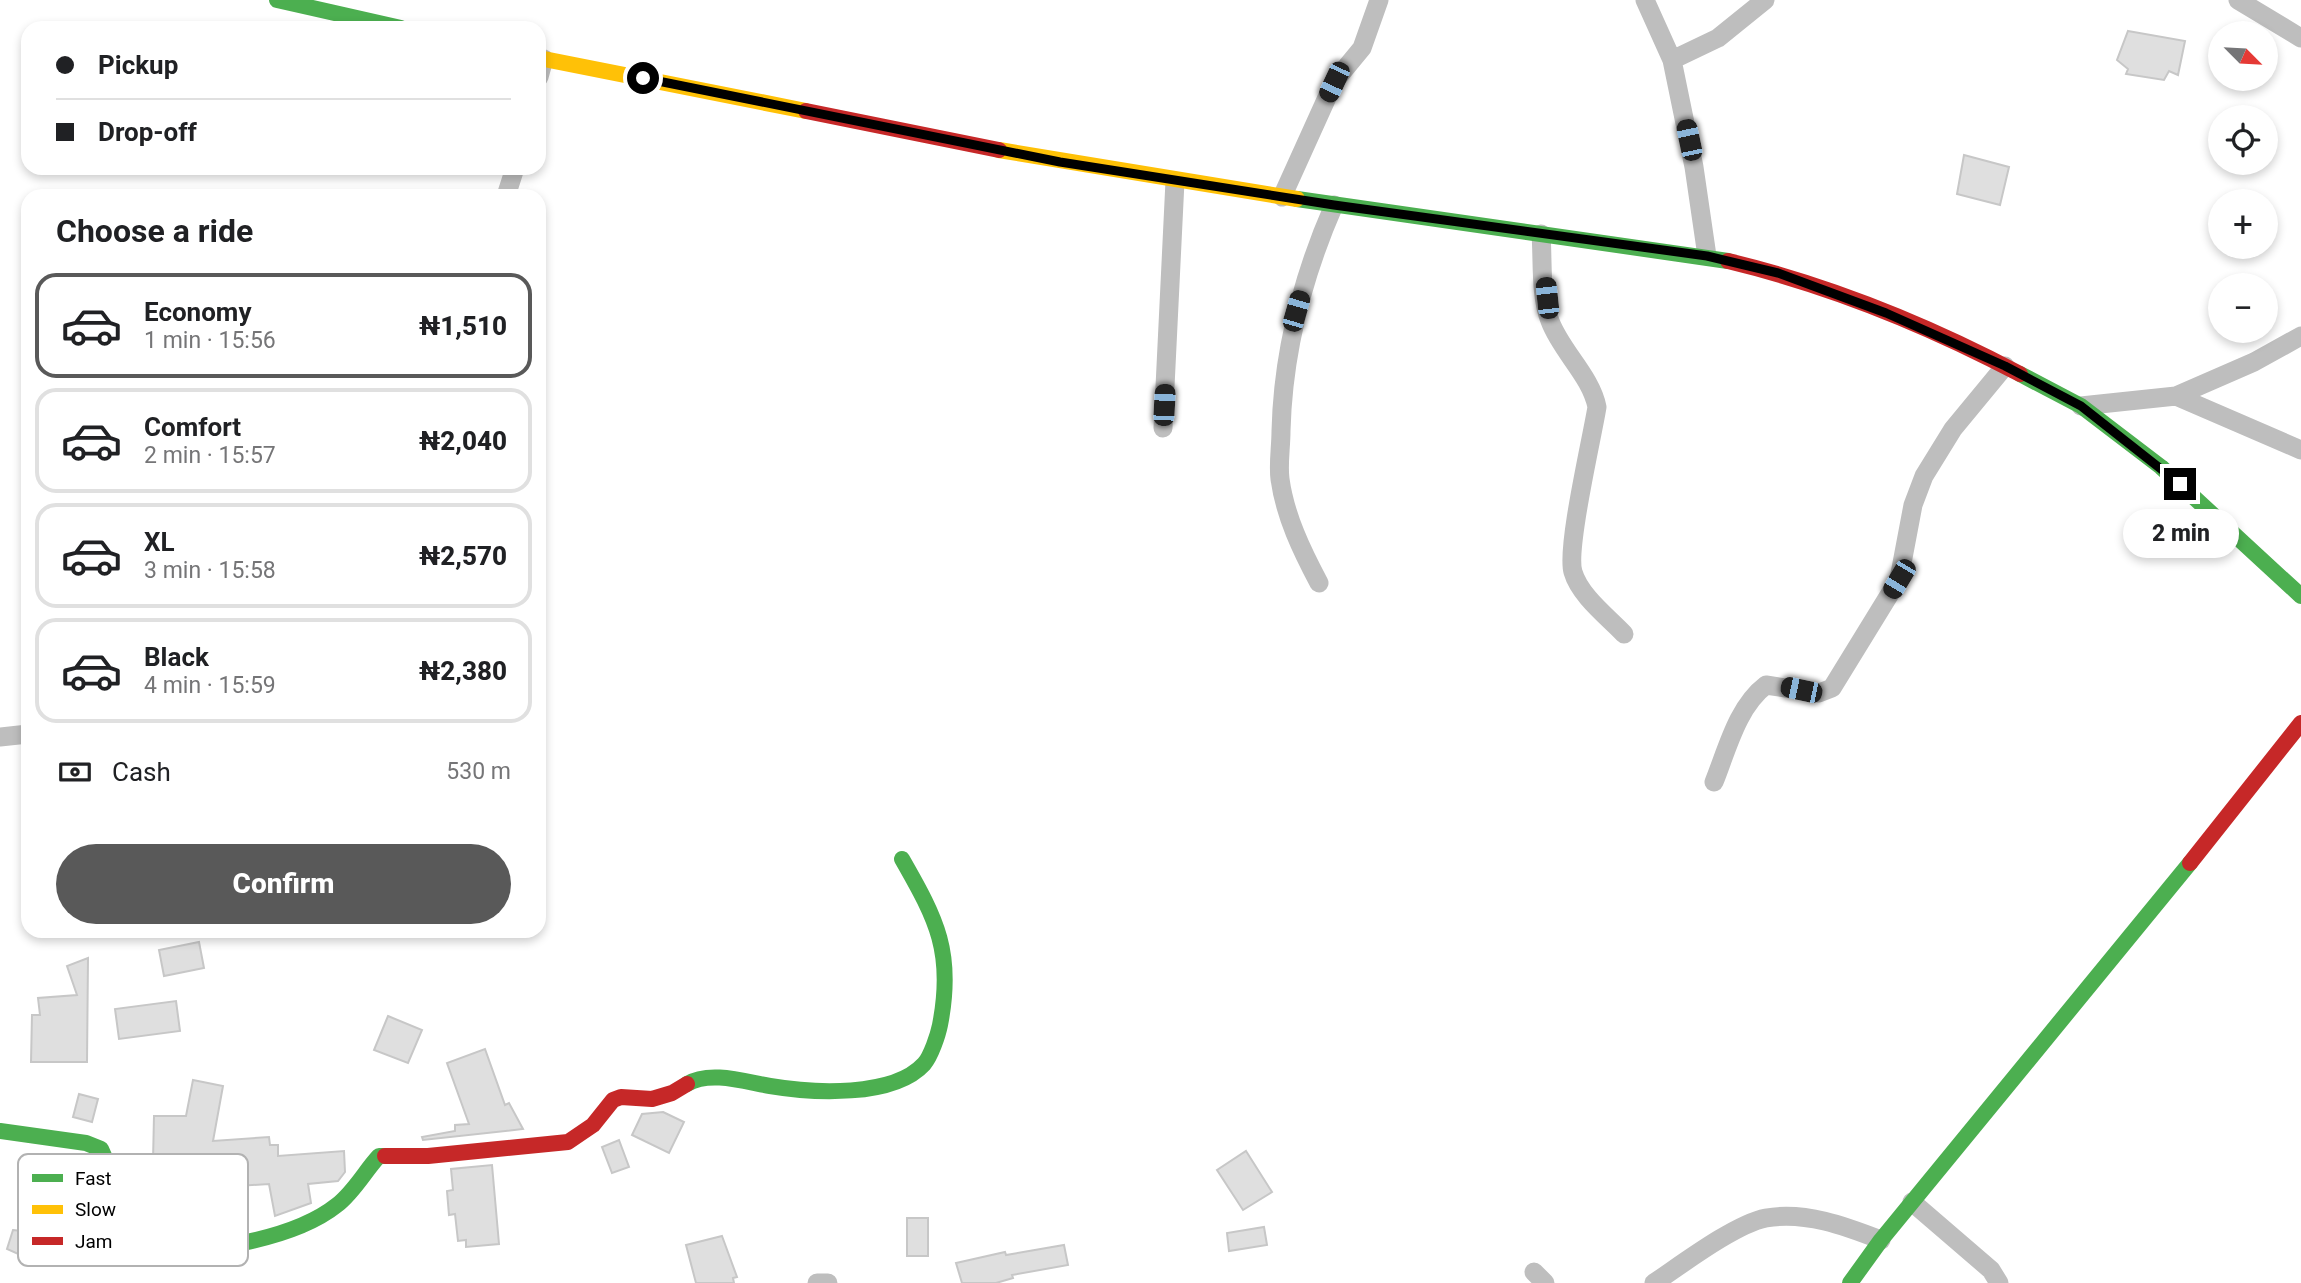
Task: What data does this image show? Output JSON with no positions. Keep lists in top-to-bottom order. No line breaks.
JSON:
{"legend":["Fast","Slow","Jam"],"north":"bottom right","page":{"map_buttons":["+","−"],"banner":["Pickup","Drop-off"],"heading":"Choose a ride","list":[{"name":"Economy","note":"1 min · 15:56","value":"₦1,510"},{"name":"Comfort","note":"2 min · 15:57","value":"₦2,040"},{"name":"XL","note":"3 min · 15:58","value":"₦2,570"},{"name":"Black","note":"4 min · 15:59","value":"₦2,380"}],"bubble":"2 min","pay":["Cash","530 m"],"buttons":"Confirm"}}
